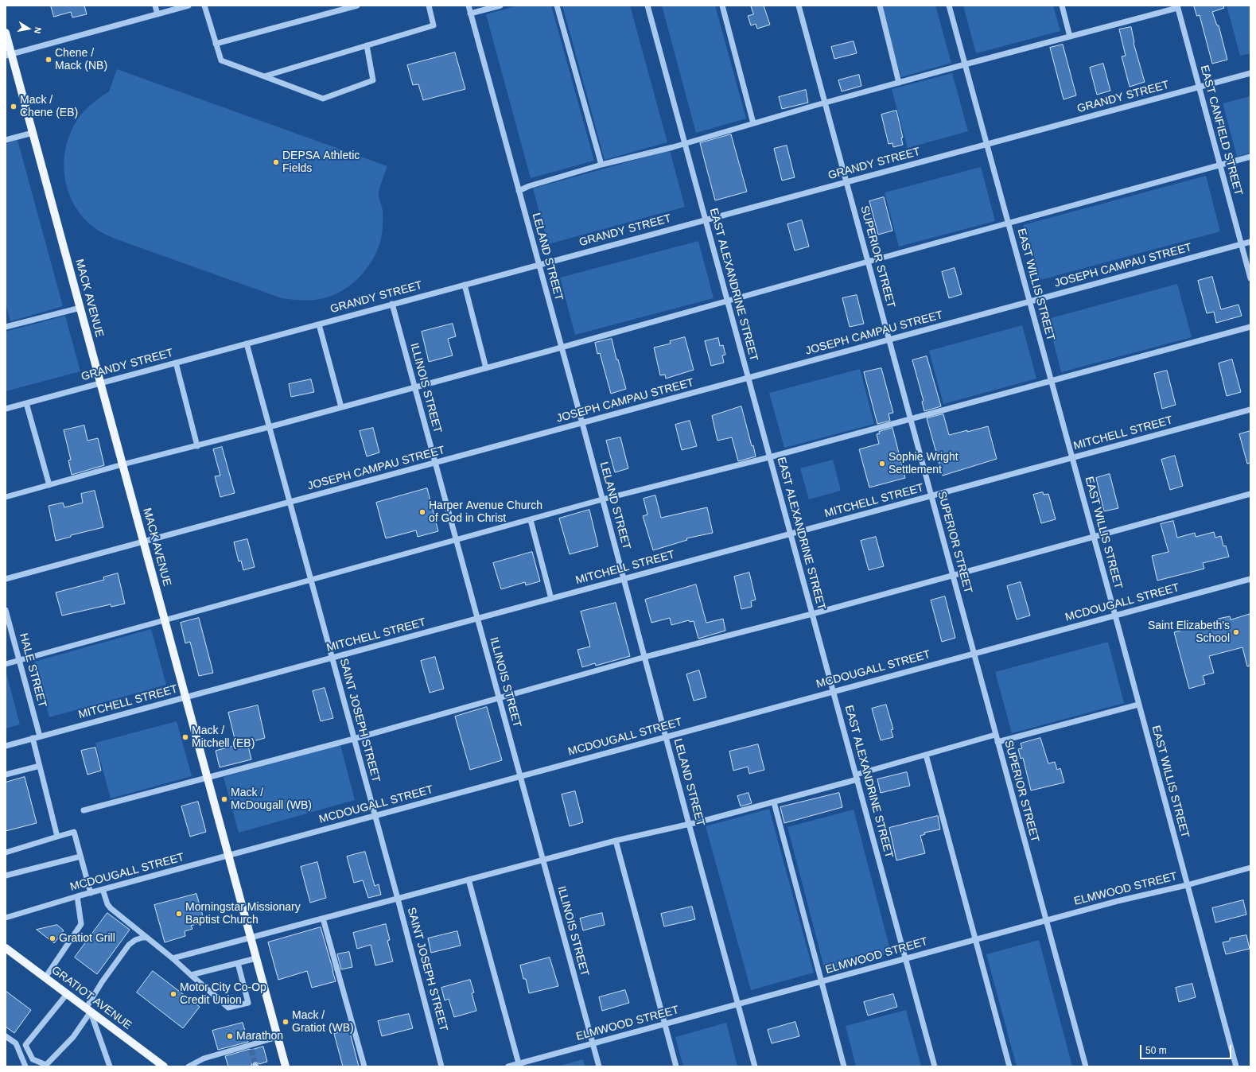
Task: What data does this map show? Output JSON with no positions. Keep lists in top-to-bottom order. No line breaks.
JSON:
{"streets":{"main road":["MACK AVENUE","GRATIOT AVENUE"],"street":["GRANDY STREET","EAST CANFIELD STREET","LELAND STREET","SUPERIOR STREET","JOSEPH CAMPAU STREET","EAST ALEXANDRINE STREET","EAST WILLIS STREET","ILLINOIS STREET","MITCHELL STREET","MCDOUGALL STREET","HALE STREET","SAINT JOSEPH STREET","ELMWOOD STREET"]},"crossings":[["GRANDY STREET","EAST CANFIELD STREET"],["GRANDY STREET","LELAND STREET"],["GRANDY STREET","SUPERIOR STREET"],["GRANDY STREET","EAST ALEXANDRINE STREET"],["GRANDY STREET","EAST WILLIS STREET"],["GRANDY STREET","MACK AVENUE"],["GRANDY STREET","ILLINOIS STREET"],["GRANDY STREET","SAINT JOSEPH STREET"],["EAST CANFIELD STREET","JOSEPH CAMPAU STREET"],["LELAND STREET","JOSEPH CAMPAU STREET"],["LELAND STREET","MITCHELL STREET"],["LELAND STREET","MCDOUGALL STREET"],["LELAND STREET","ELMWOOD STREET"],["SUPERIOR STREET","JOSEPH CAMPAU STREET"],["SUPERIOR STREET","MITCHELL STREET"],["SUPERIOR STREET","MCDOUGALL STREET"],["SUPERIOR STREET","ELMWOOD STREET"],["JOSEPH CAMPAU STREET","EAST ALEXANDRINE STREET"],["JOSEPH CAMPAU STREET","EAST WILLIS STREET"],["JOSEPH CAMPAU STREET","MACK AVENUE"],["JOSEPH CAMPAU STREET","ILLINOIS STREET"],["JOSEPH CAMPAU STREET","SAINT JOSEPH STREET"],["EAST ALEXANDRINE STREET","MITCHELL STREET"],["EAST ALEXANDRINE STREET","MCDOUGALL STREET"],["EAST ALEXANDRINE STREET","ELMWOOD STREET"],["EAST WILLIS STREET","MITCHELL STREET"],["EAST WILLIS STREET","MCDOUGALL STREET"],["EAST WILLIS STREET","ELMWOOD STREET"],["MACK AVENUE","MITCHELL STREET"],["MACK AVENUE","MCDOUGALL STREET"],["ILLINOIS STREET","MITCHELL STREET"],["ILLINOIS STREET","MCDOUGALL STREET"],["ILLINOIS STREET","ELMWOOD STREET"],["MITCHELL STREET","HALE STREET"],["MITCHELL STREET","SAINT JOSEPH STREET"],["MCDOUGALL STREET","SAINT JOSEPH STREET"]],"places":["Chene / Mack (NB)","Mack / Chene (EB)","DEPSA Athletic Fields","Sophie Wright Settlement","Harper Avenue Church of God in Christ","Saint Elizabeth's School","Mack / Mitchell (EB)","Mack / McDougall (WB)","Morningstar Missionary Baptist Church","Gratiot Grill","Motor City Co-Op Credit Union","Mack / Gratiot (WB)","Marathon"],"scale_bar":"50 m","north":"right"}
